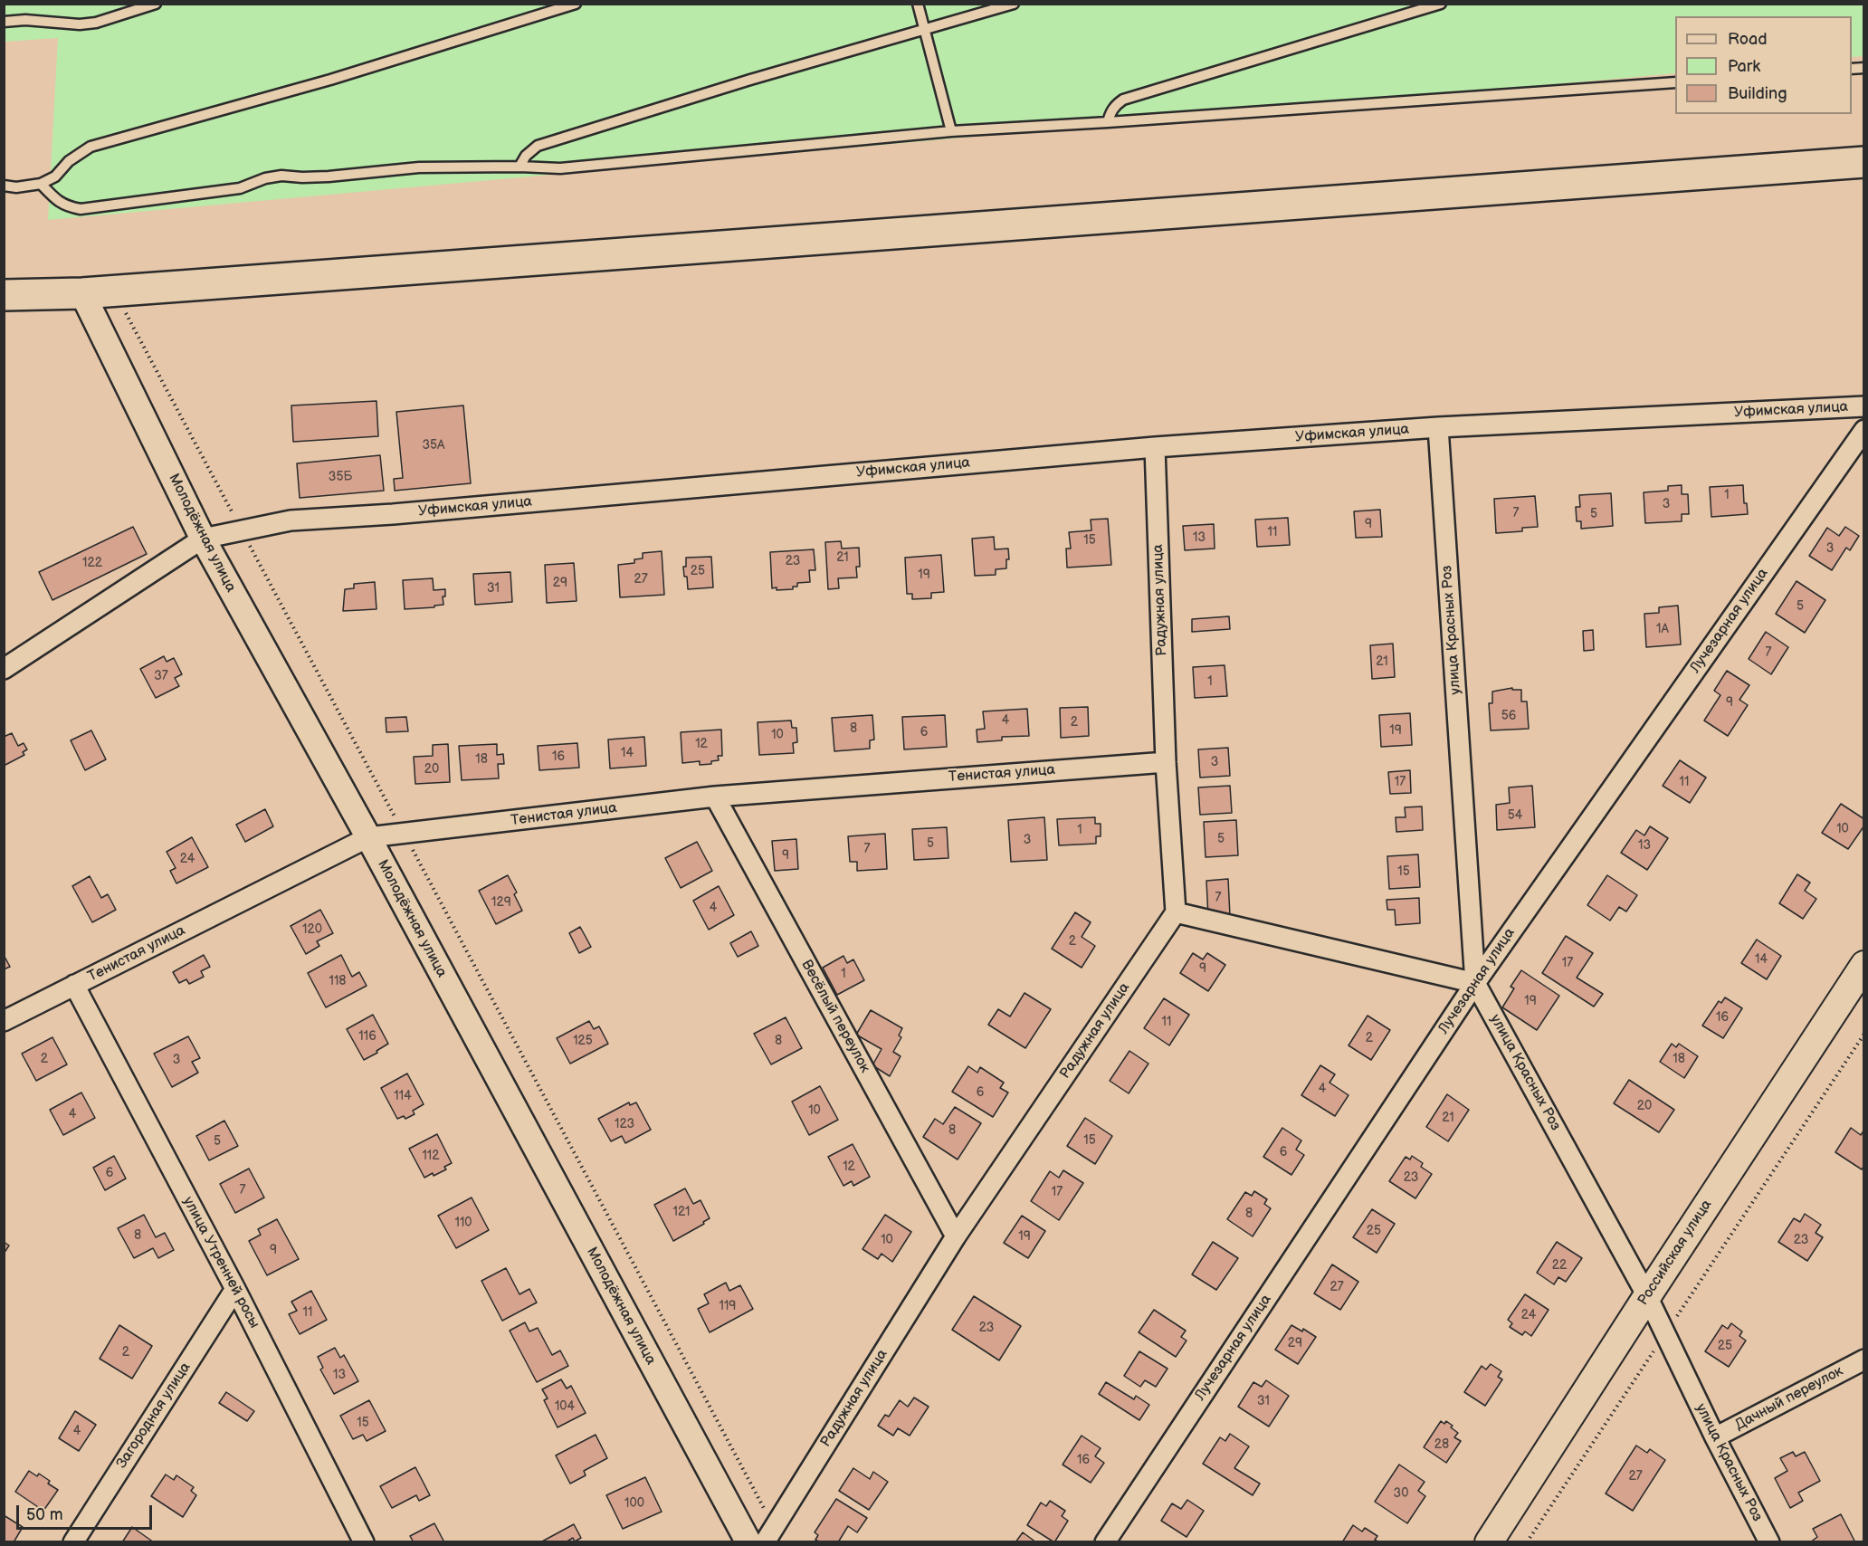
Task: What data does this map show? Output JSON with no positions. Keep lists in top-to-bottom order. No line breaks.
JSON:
{"streets":{"main road":["Российская улица"],"street":["Уфимская улица","Молодёжная улица","Радужная улица","Лучезарная улица","улица Красных Роз","Тенистая улица","Весёлый переулок","улица Утренней росы","Дачный переулок","Загородная улица"]},"crossings":[["Уфимская улица","Молодёжная улица"],["Уфимская улица","Радужная улица"],["Уфимская улица","улица Красных Роз"],["Молодёжная улица","Тенистая улица"],["Радужная улица","Тенистая улица"],["Радужная улица","Весёлый переулок"],["Лучезарная улица","улица Красных Роз"],["улица Красных Роз","Российская улица"],["улица Красных Роз","Дачный переулок"],["Тенистая улица","Весёлый переулок"],["Тенистая улица","улица Утренней росы"],["улица Утренней росы","Загородная улица"]],"house_numbers":["35А","35Б","1","3","7","5","9","11","13","15","3","21","23","122","25","19","27","29","31","5","1А","7","21","37","1","9","56","4","2","8","19","6","10","12","14","16","18","3","20","17","11","54","10","1","5","3","5","13","7","9","24","15","7","129","4","120","2","14","17","9","1","118","19","16","11","116","2","125","8","2","18","3","4","6","114","20","10","4","21","123","8","15","5","6","112","12","6","23","7","17","121","8","110","25","8","19","10","23","9","22","27","119","11","24","23","29","25","2","13","31","104","15","4","28","16","27","30","100"],"legend":["Road","Park","Building"],"scale_bar":"50 m"}
